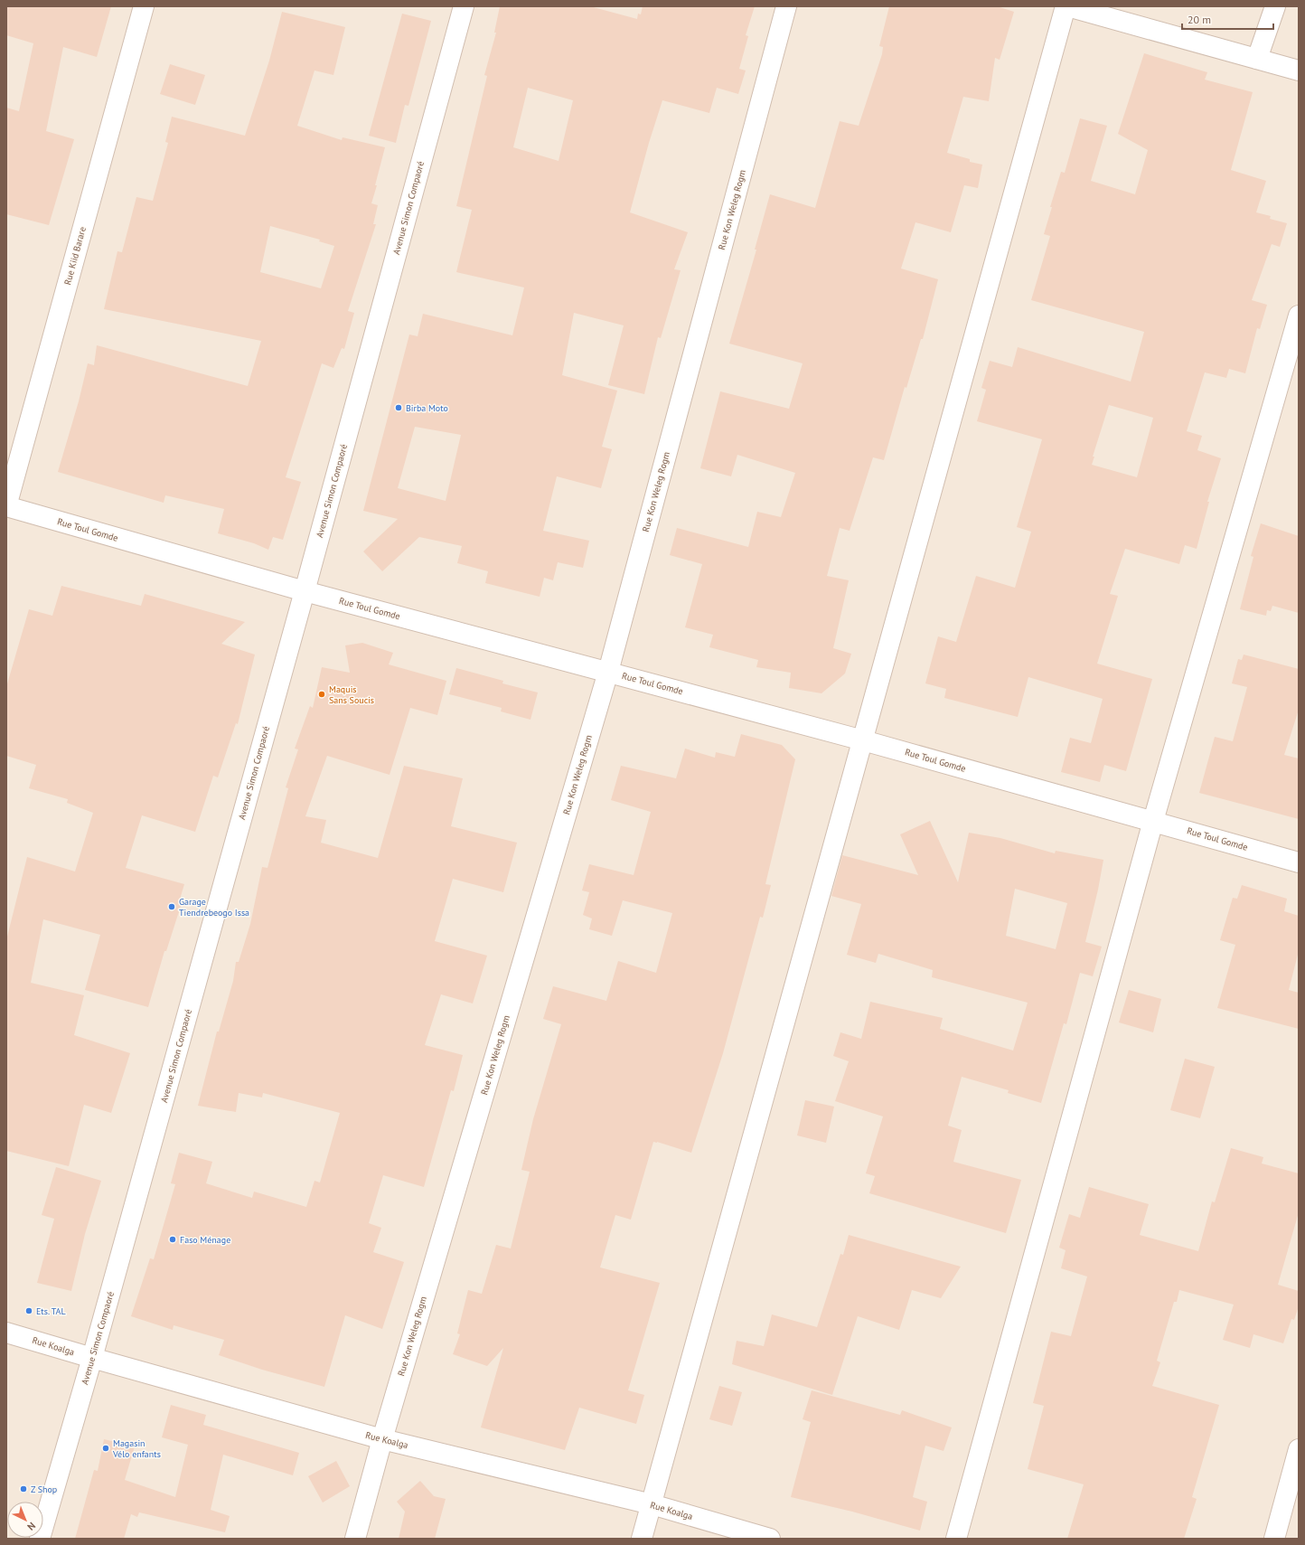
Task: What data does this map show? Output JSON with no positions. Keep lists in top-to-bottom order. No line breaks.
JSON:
{"streets":{"street":["Avenue Simon Compaoré","Rue Kon Weleg Rogm","Rue Kiid Barare","Rue Toul Gomde","Rue Koalga"]},"crossings":[["Avenue Simon Compaoré","Rue Toul Gomde"],["Avenue Simon Compaoré","Rue Koalga"],["Rue Kon Weleg Rogm","Rue Toul Gomde"],["Rue Kon Weleg Rogm","Rue Koalga"],["Rue Kiid Barare","Rue Toul Gomde"]],"places":["Birba Moto","Maquis Sans Soucis","Garage Tiendrebeogo Issa","Faso Ménage","Ets. TAL","Magasin Vélo enfants","Z Shop"],"scale_bar":"20 m","north":"bottom right"}
